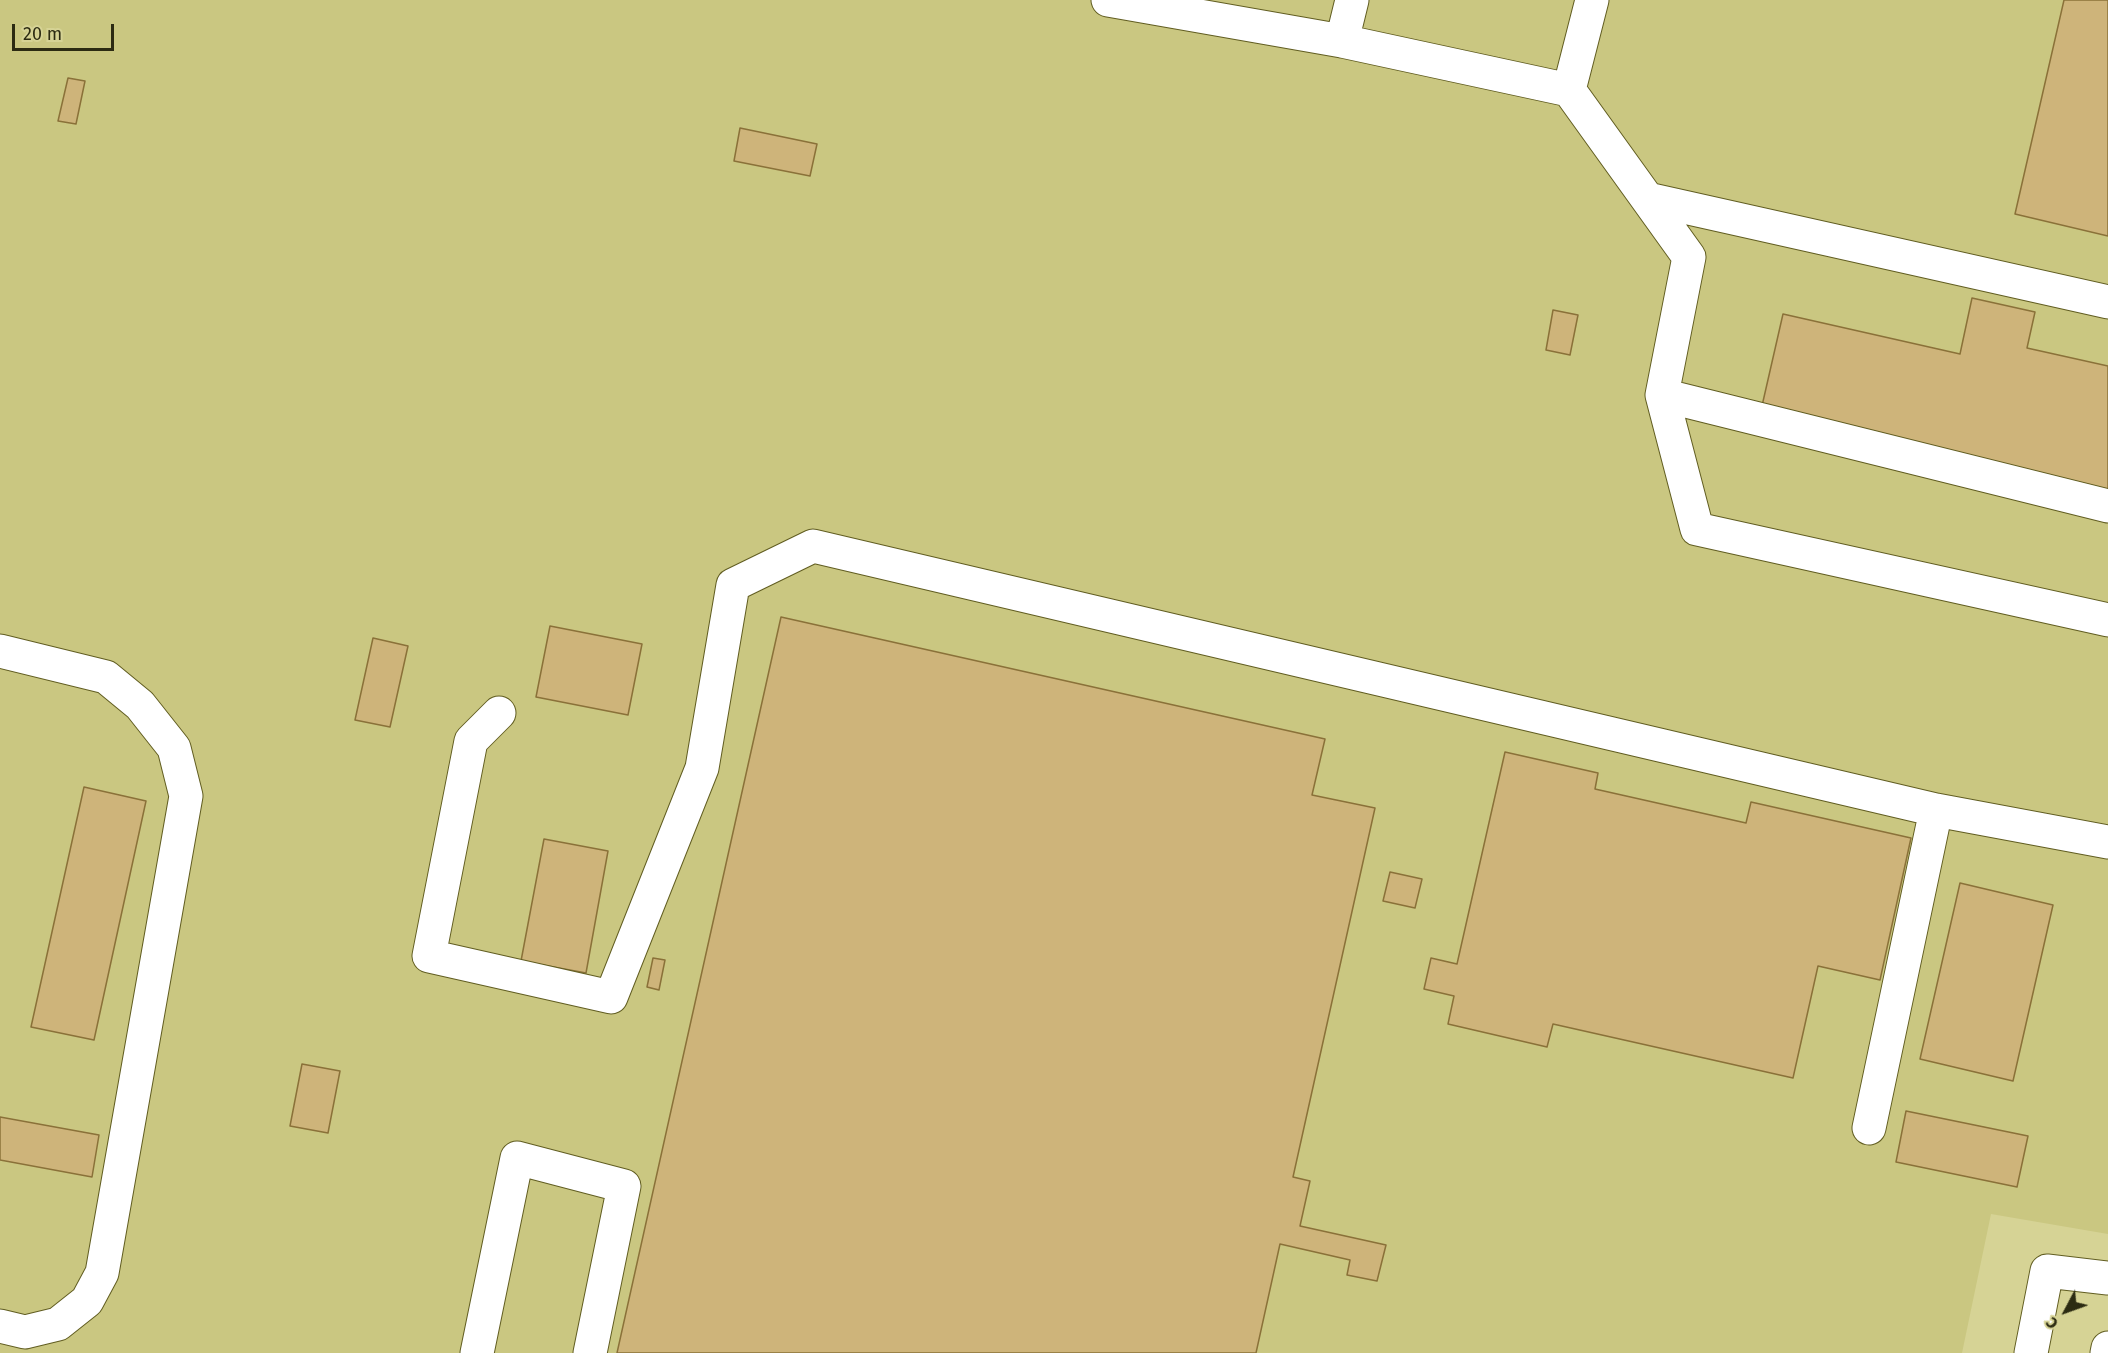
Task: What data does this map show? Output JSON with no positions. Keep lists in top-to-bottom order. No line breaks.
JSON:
{"scale_bar":"20 m","north":"bottom left"}
